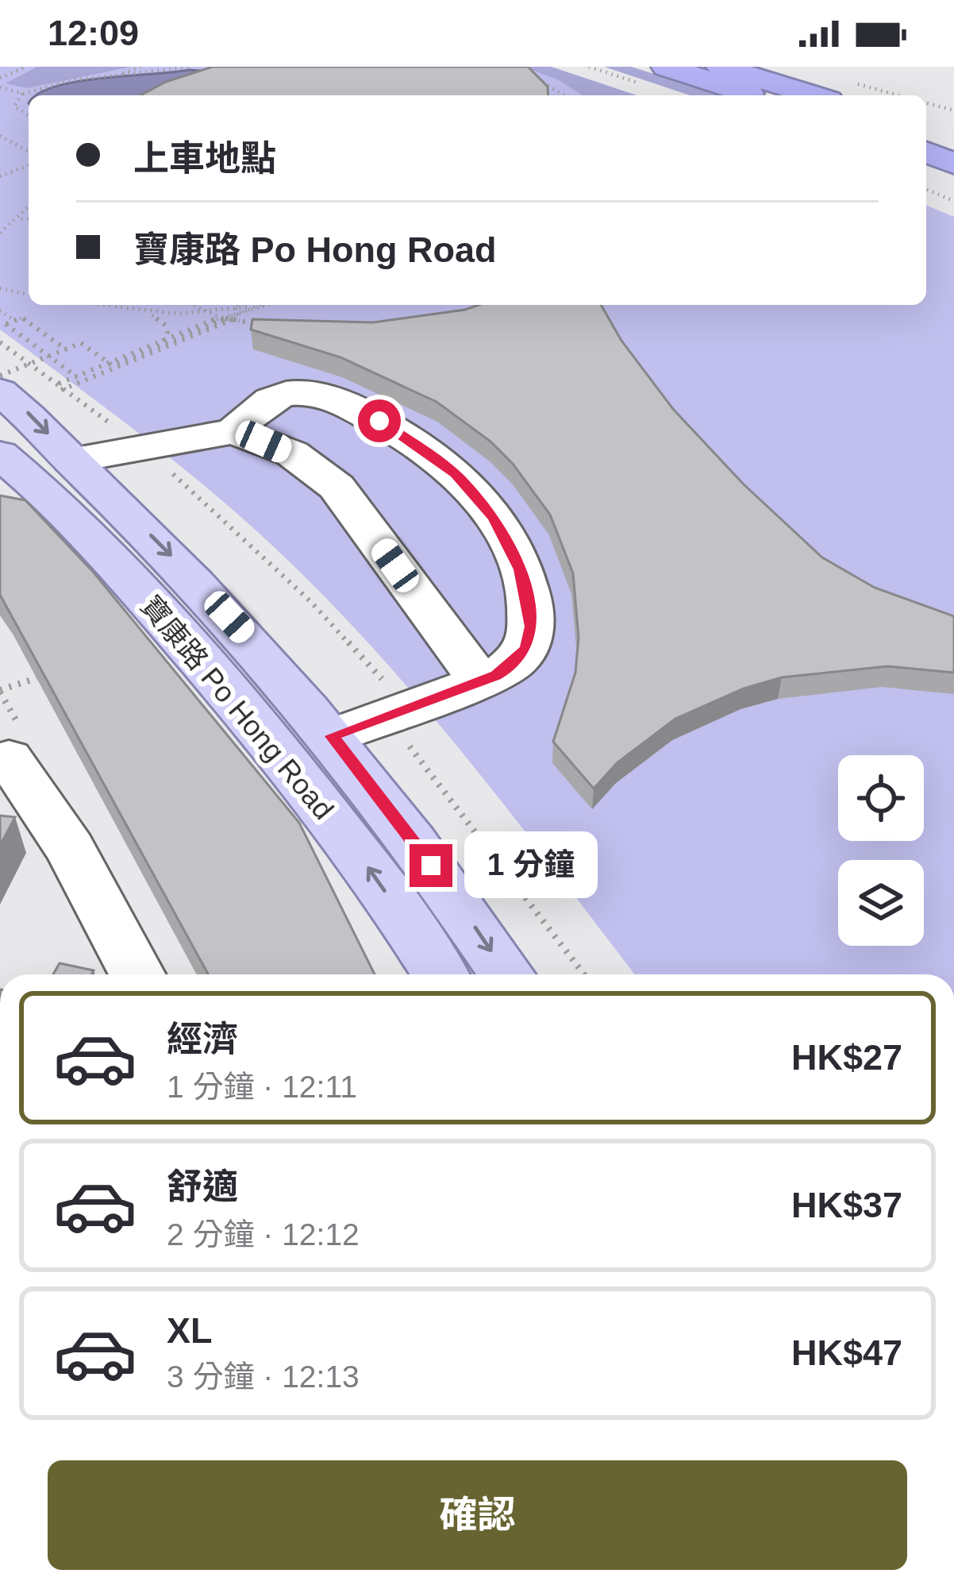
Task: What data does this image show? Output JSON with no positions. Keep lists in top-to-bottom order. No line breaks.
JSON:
{"streets":{"main road":["寶康路 Po Hong Road"]},"page":{"status":"12:09","banner":["上車地點","寶康路 Po Hong Road"],"bubble":"1 分鐘","list":[{"name":"經濟","note":"1 分鐘 · 12:11","value":"HK$27"},{"name":"舒適","note":"2 分鐘 · 12:12","value":"HK$37"},{"name":"XL","note":"3 分鐘 · 12:13","value":"HK$47"}],"buttons":"確認"}}
